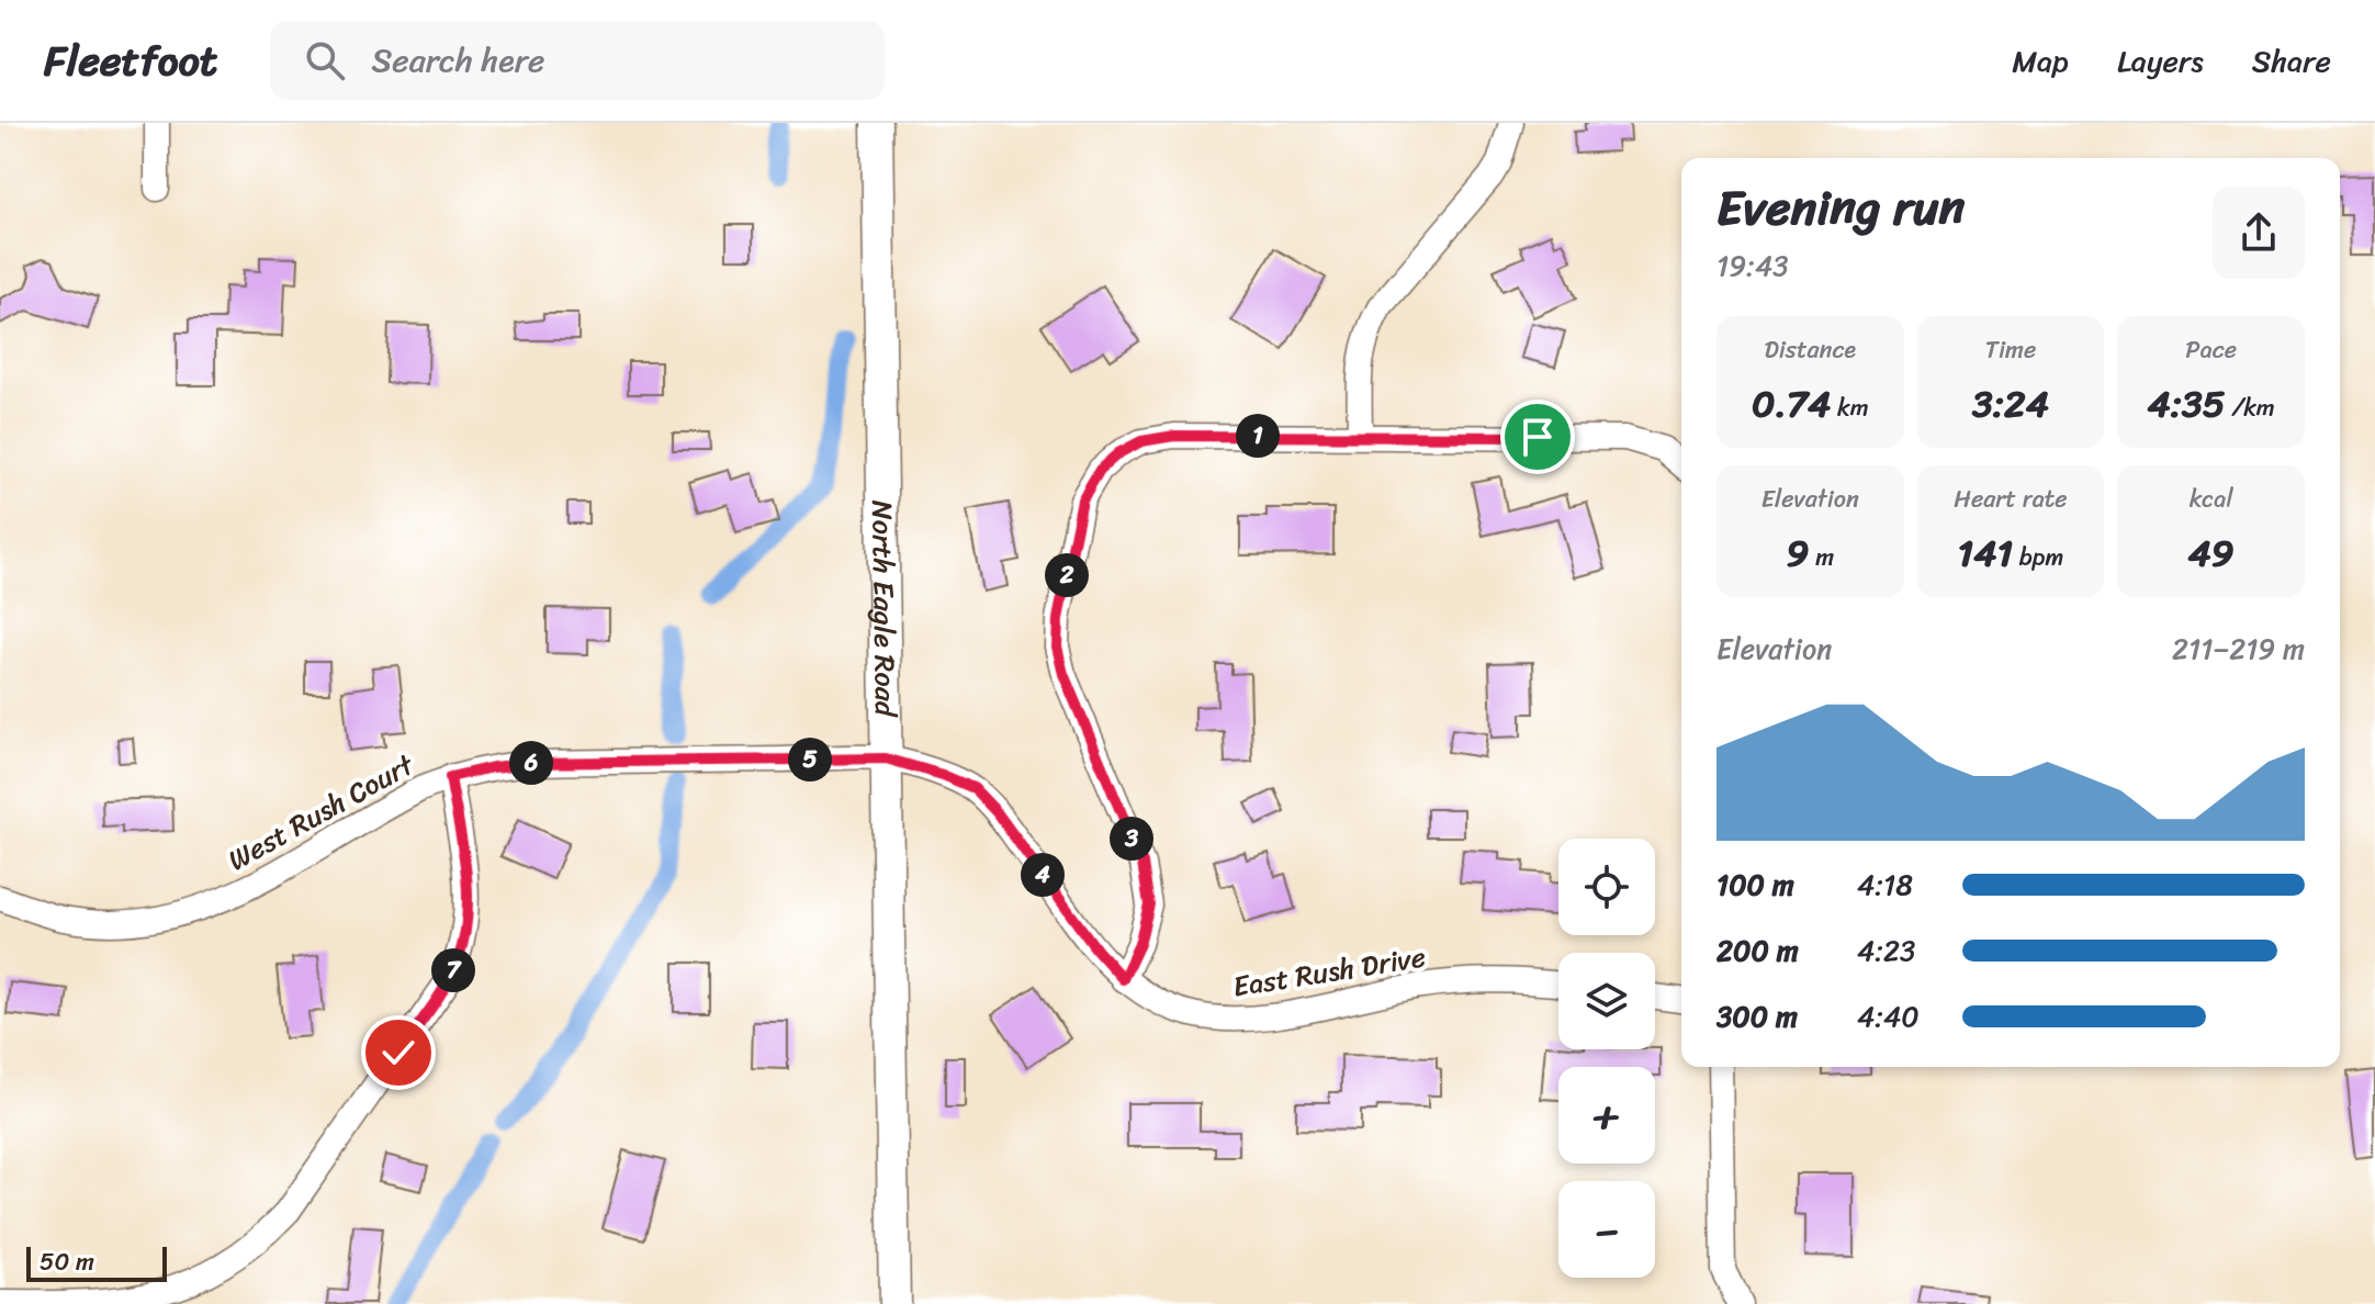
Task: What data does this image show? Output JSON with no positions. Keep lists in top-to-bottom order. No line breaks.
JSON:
{"streets":{"main road":["North Eagle Road"],"street":["West Rush Court","East Rush Drive"]},"crossings":[["North Eagle Road","West Rush Court"],["North Eagle Road","East Rush Drive"],["West Rush Court","East Rush Drive"]],"scale_bar":"50 m","page":{"header":"Fleetfoot","search":"Search here","nav":["Map","Layers","Share"],"heading":["Evening run","19:43"],"stats":[["Distance","0.74 km"],["Time","3:24"],["Pace","4:35 /km"],["Elevation","9 m"],["Heart rate","141 bpm"],["kcal","49"]],"pins":["1","2","5","6","3","4","7"],"chart":["Elevation","211–219 m"],"map_buttons":["+","−"],"list":[{"name":"100 m","note":"4:18"},{"name":"200 m","note":"4:23"},{"name":"300 m","note":"4:40"}],"scale":"50 m"}}
